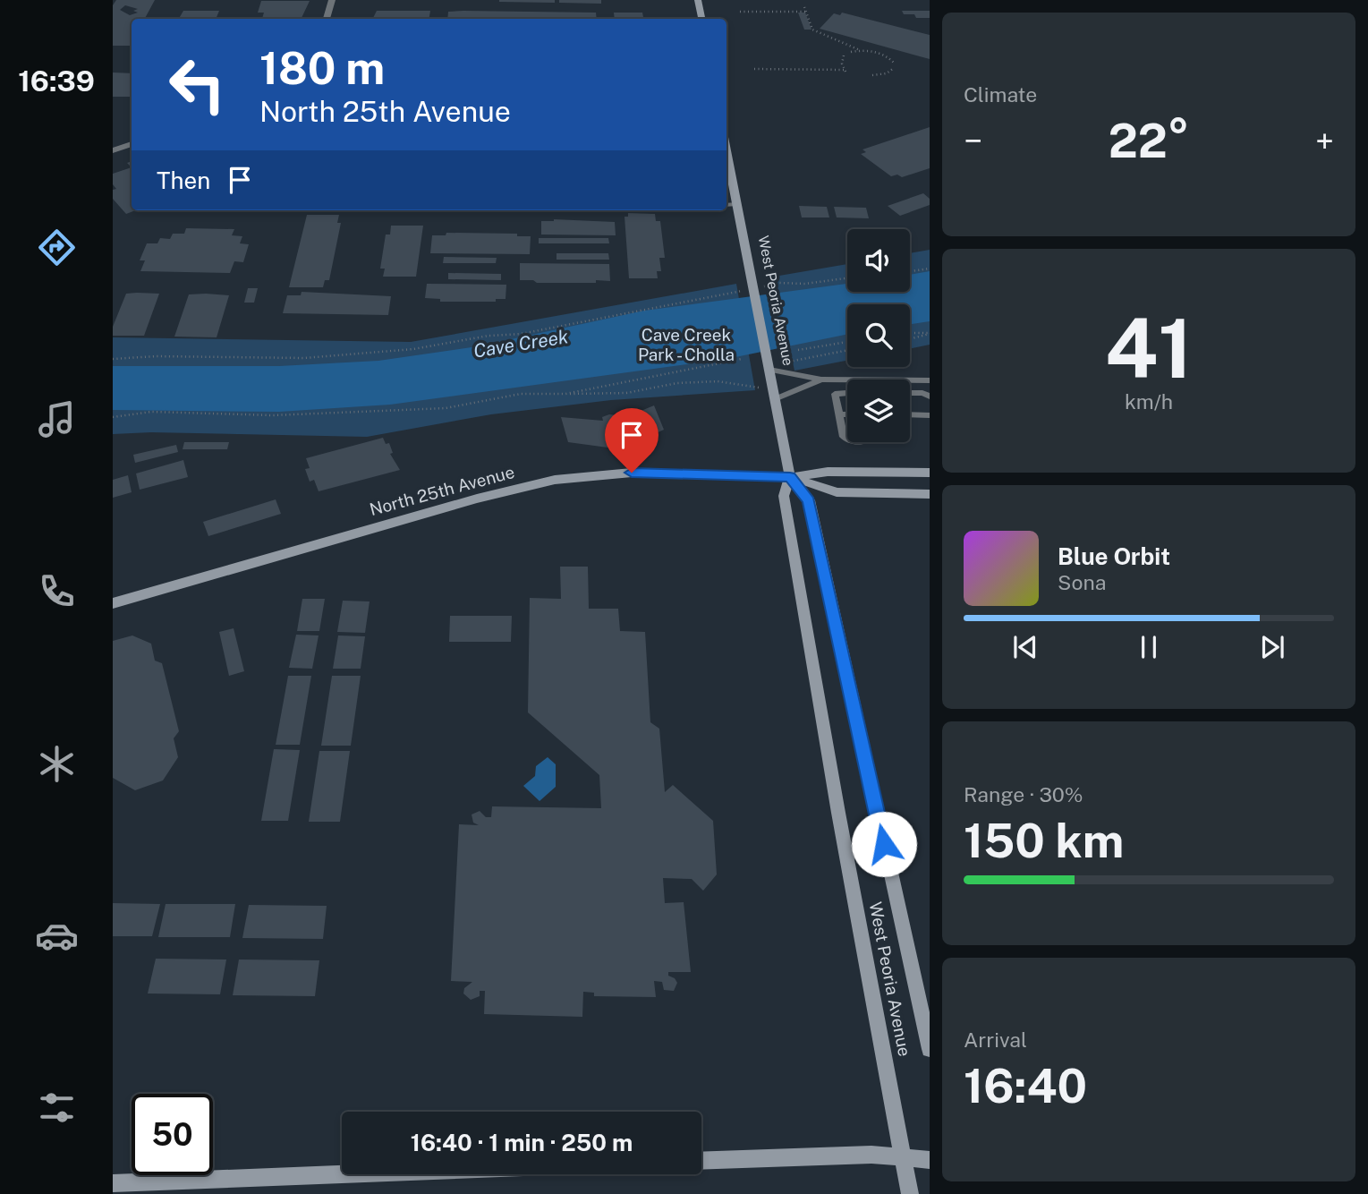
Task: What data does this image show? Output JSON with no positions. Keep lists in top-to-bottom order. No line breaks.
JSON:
{"streets":{"main road":["West Peoria Avenue","North 25th Avenue"]},"crossings":[["West Peoria Avenue","North 25th Avenue"]],"water":["Cave Creek"],"parks":["Cave Creek Park - Cholla"],"page":{"tabs":"16:39","tile":["Climate",["41","km/h"],["Range · 30%","150 km"],["Arrival","16:40"]],"turn":["180 m","North 25th Avenue"],"heat":["−","22°","+"],"then":"Then","song":["Blue Orbit","Sona"],"limit":"50","trip":"16:40 · 1 min · 250 m"}}
